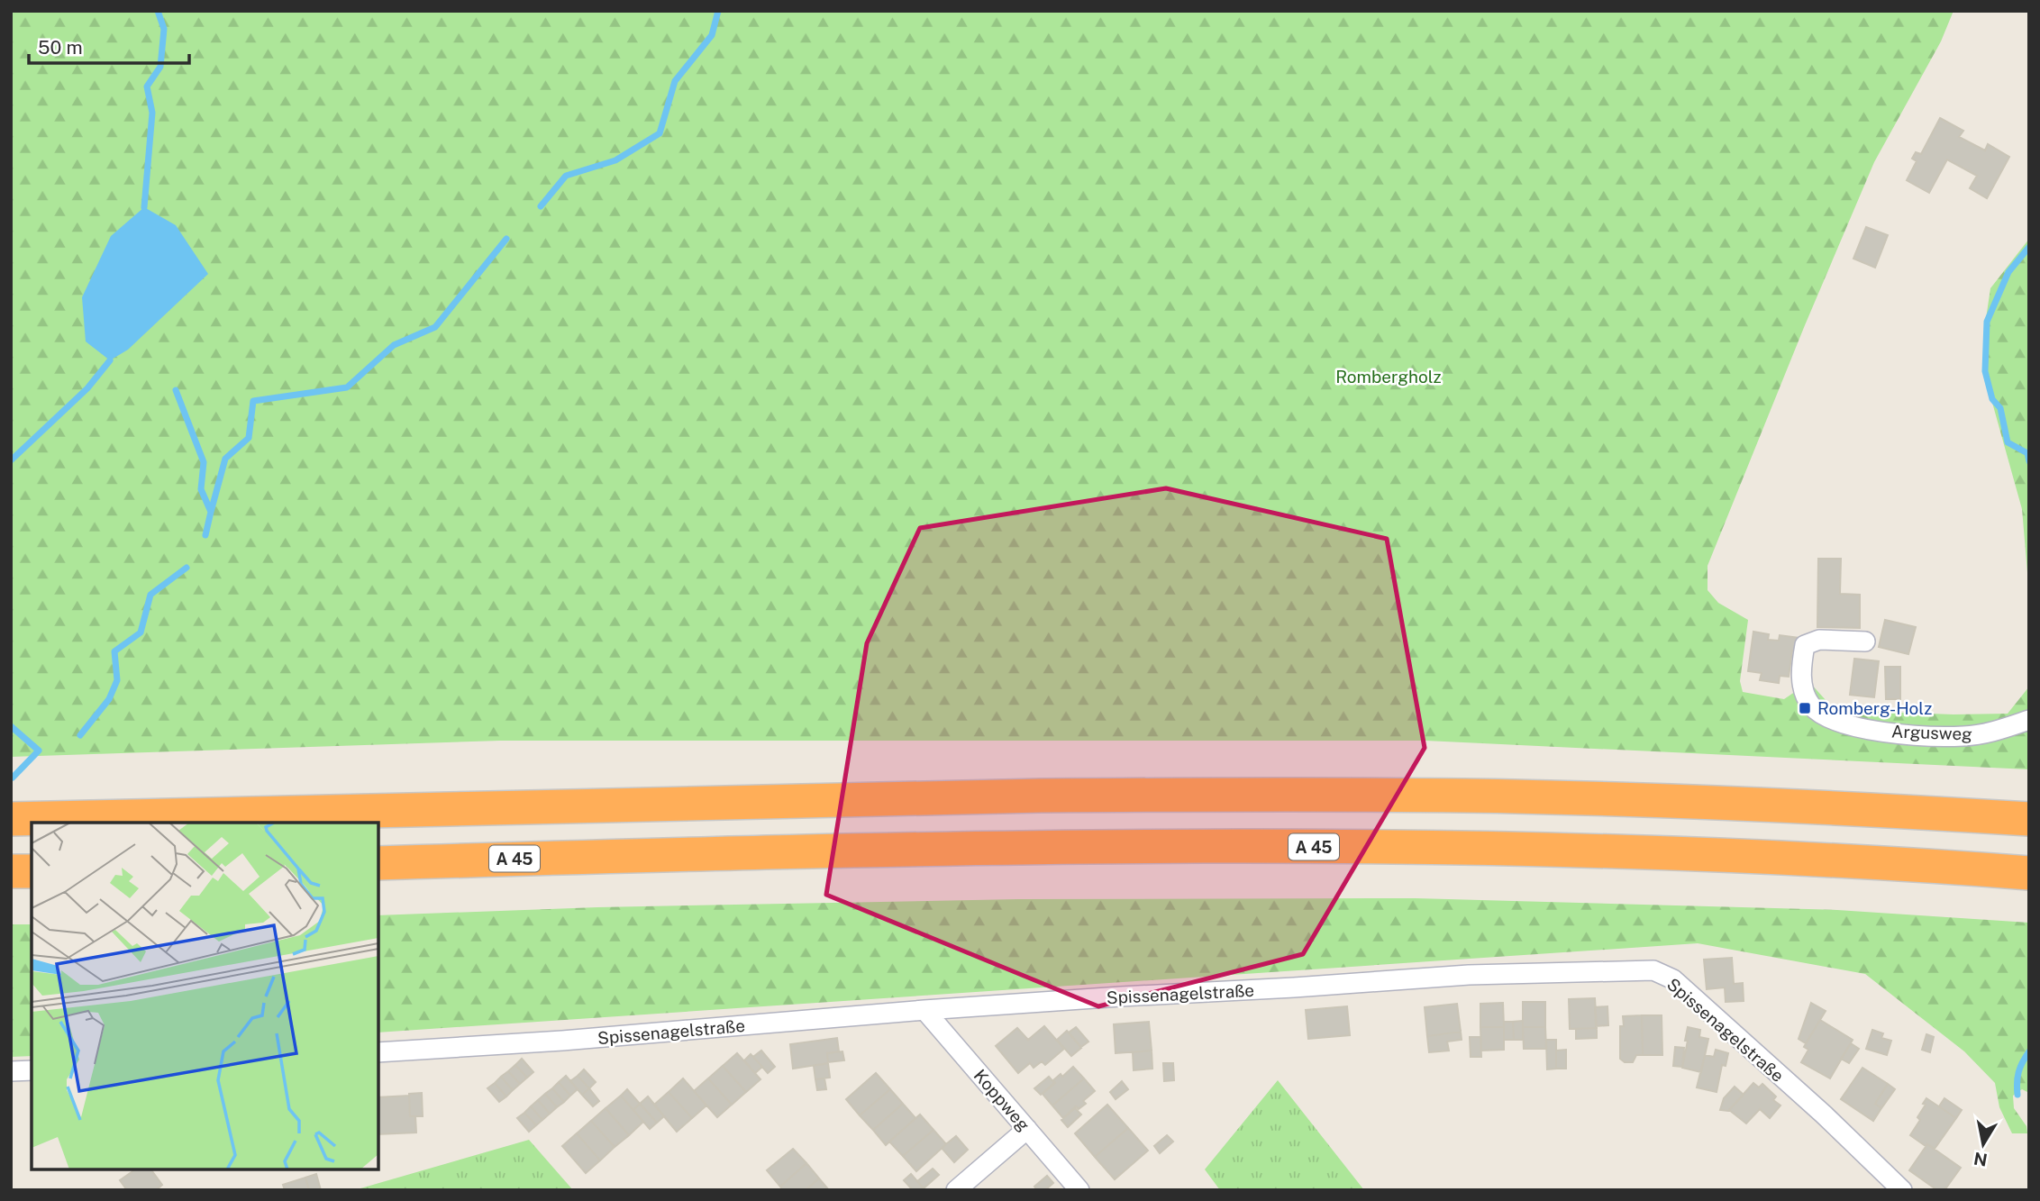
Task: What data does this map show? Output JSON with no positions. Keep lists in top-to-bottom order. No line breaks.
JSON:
{"streets":{"highway":["A 45"],"street":["Argusweg","Spissenagelstraße","Koppweg"]},"crossings":[["Spissenagelstraße","Koppweg"]],"parks":["Rombergholz"],"places":{"transit":["Romberg-Holz"]},"scale_bar":"50 m","north":"bottom"}
